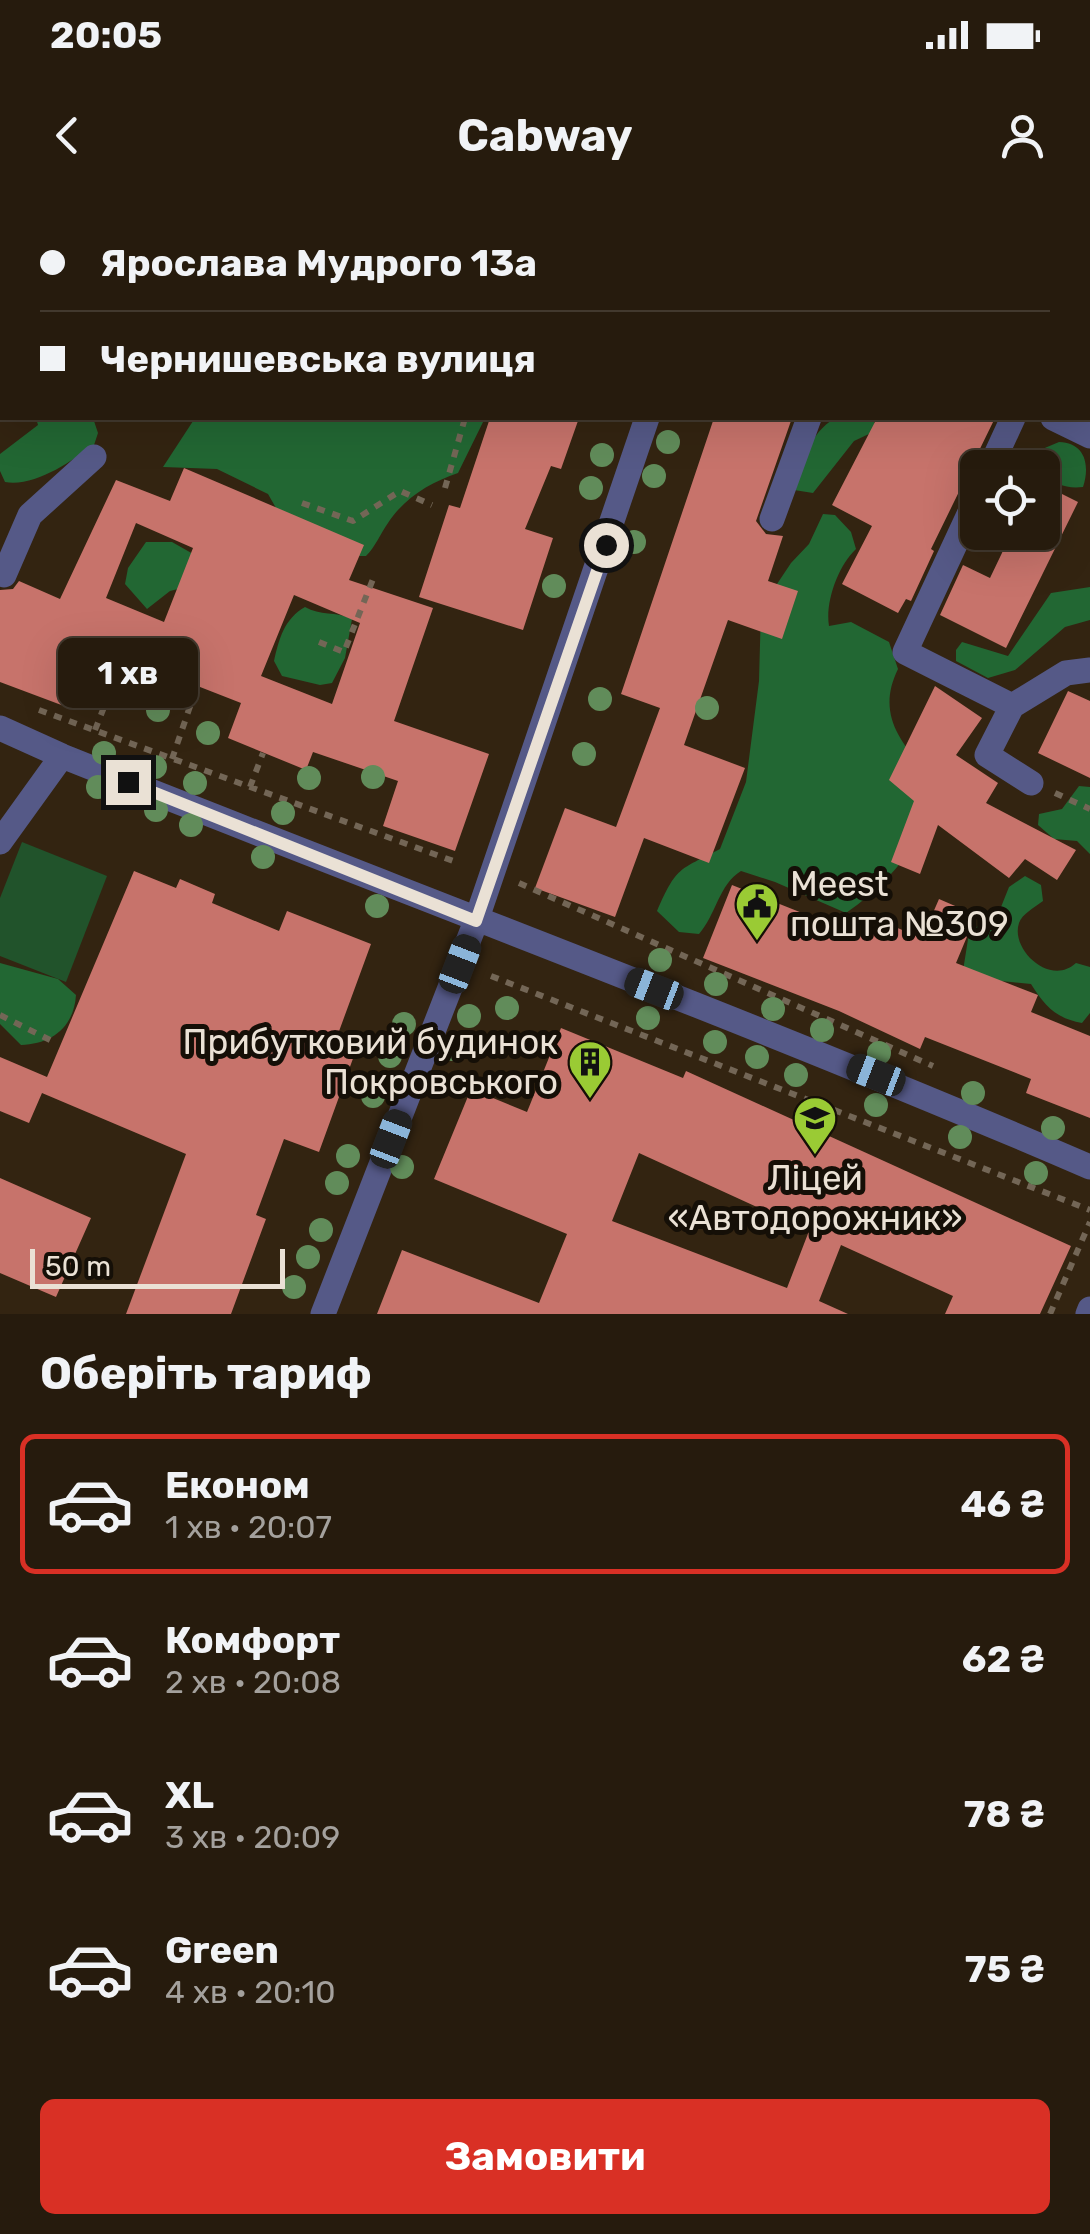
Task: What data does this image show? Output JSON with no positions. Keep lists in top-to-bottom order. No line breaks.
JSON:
{"places":{"public building":["Meest пошта №309"],"building":["Прибутковий будинок Покровського"],"school or university":["Ліцей «Автодорожник»"]},"scale_bar":"50 m","page":{"status":"20:05","header":"Cabway","banner":["Ярослава Мудрого 13а","Чернишевська вулиця"],"bubble":"1 хв","scale":"50 m","heading":"Оберіть тариф","list":[{"name":"Економ","note":"1 хв · 20:07","value":"46 ₴"},{"name":"Комфорт","note":"2 хв · 20:08","value":"62 ₴"},{"name":"XL","note":"3 хв · 20:09","value":"78 ₴"},{"name":"Green","note":"4 хв · 20:10","value":"75 ₴"}],"buttons":"Замовити"}}
